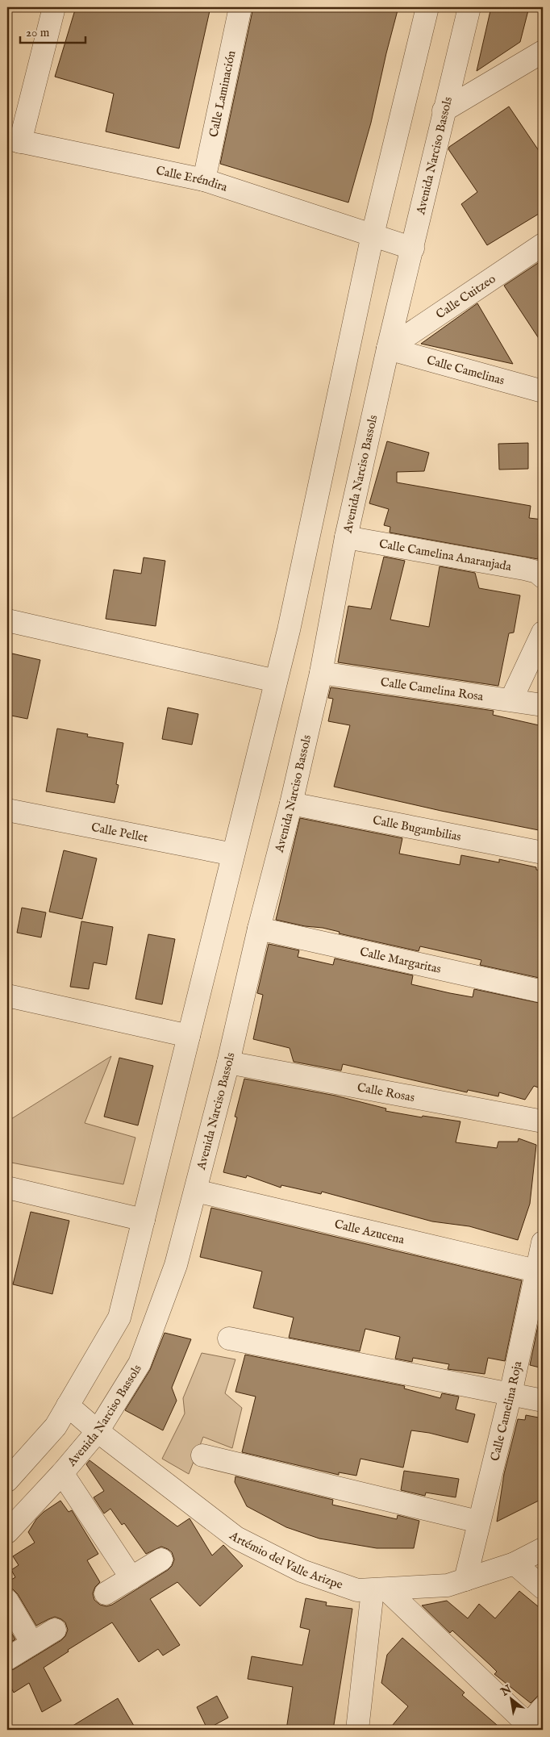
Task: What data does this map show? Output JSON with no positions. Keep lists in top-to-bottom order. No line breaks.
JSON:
{"streets":{"street":["Calle Laminación","Avenida Narciso Bassols","Calle Eréndira","Calle Cuitzeo","Calle Camelinas","Calle Camelina Anaranjada","Calle Camelina Rosa","Calle Bugambilias","Calle Pellet","Calle Margaritas","Calle Rosas","Calle Azucena","Calle Camelina Roja","Artémio del Valle Arizpe"]},"crossings":[["Calle Laminación","Calle Eréndira"],["Avenida Narciso Bassols","Calle Eréndira"],["Avenida Narciso Bassols","Calle Cuitzeo"],["Avenida Narciso Bassols","Calle Camelinas"],["Avenida Narciso Bassols","Calle Camelina Anaranjada"],["Avenida Narciso Bassols","Calle Camelina Rosa"],["Avenida Narciso Bassols","Calle Bugambilias"],["Avenida Narciso Bassols","Calle Margaritas"],["Avenida Narciso Bassols","Calle Rosas"],["Avenida Narciso Bassols","Calle Azucena"],["Avenida Narciso Bassols","Artémio del Valle Arizpe"],["Calle Cuitzeo","Calle Camelinas"],["Calle Azucena","Calle Camelina Roja"],["Calle Camelina Roja","Artémio del Valle Arizpe"]],"scale_bar":"20 m","north":"top left"}
